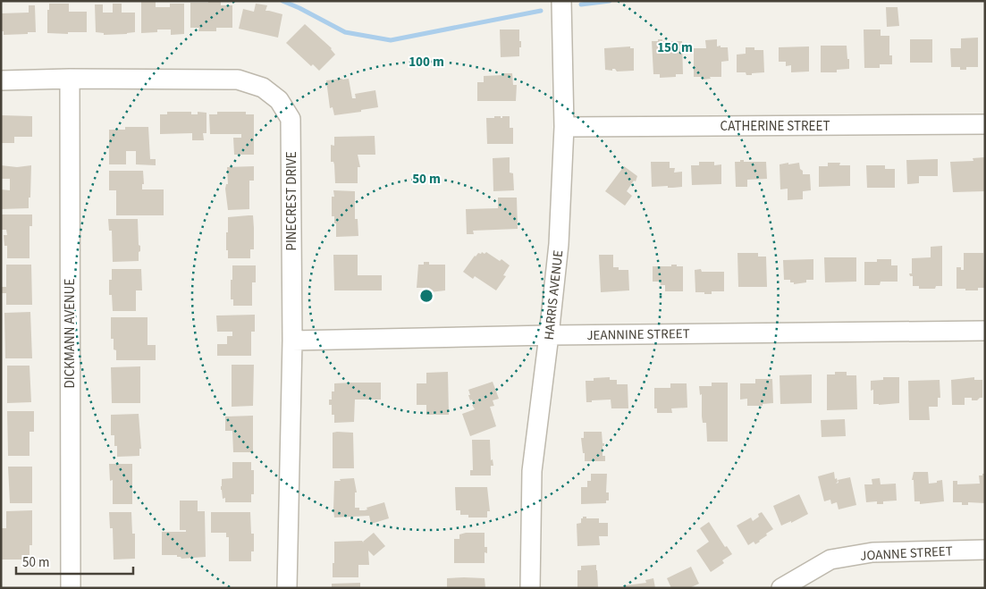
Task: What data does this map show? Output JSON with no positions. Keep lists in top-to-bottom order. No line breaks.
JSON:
{"streets":{"street":["CATHERINE STREET","PINECREST DRIVE","HARRIS AVENUE","DICKMANN AVENUE","JEANNINE STREET","JOANNE STREET"]},"crossings":[["CATHERINE STREET","HARRIS AVENUE"],["PINECREST DRIVE","DICKMANN AVENUE"],["PINECREST DRIVE","JEANNINE STREET"],["HARRIS AVENUE","JEANNINE STREET"]],"scale_bar":"50 m","rings":["150 m","100 m","50 m"]}
